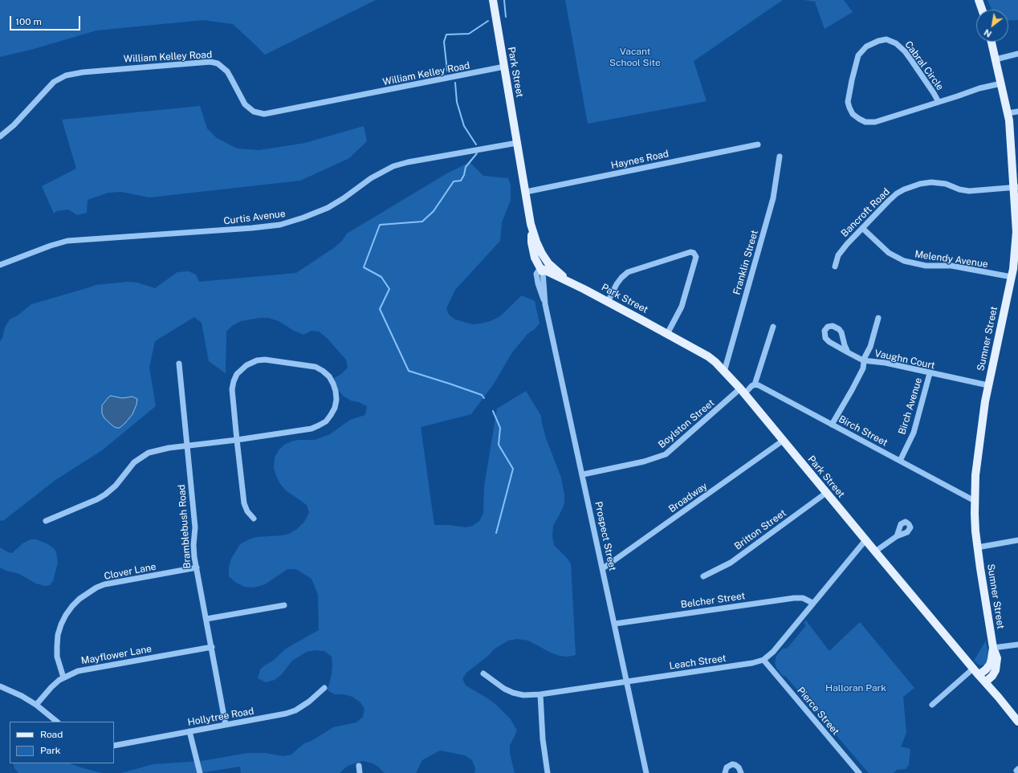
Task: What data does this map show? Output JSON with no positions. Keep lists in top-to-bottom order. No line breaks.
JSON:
{"streets":{"main road":["Park Street","Sumner Street"],"street":["William Kelley Road","Cabral Circle","Haynes Road","Bancroft Road","Curtis Avenue","Melendy Avenue","Franklin Street","Vaughn Court","Birch Avenue","Boylston Street","Birch Street","Broadway","Bramblebush Road","Britton Street","Prospect Street","Clover Lane","Belcher Street","Mayflower Lane","Leach Street","Pierce Street","Hollytree Road"]},"crossings":[["William Kelley Road","Park Street"],["Cabral Circle","Sumner Street"],["Park Street","Haynes Road"],["Park Street","Curtis Avenue"],["Park Street","Franklin Street"],["Park Street","Sumner Street"],["Park Street","Boylston Street"],["Park Street","Broadway"],["Park Street","Britton Street"],["Park Street","Prospect Street"],["Park Street","Leach Street"],["Bancroft Road","Melendy Avenue"],["Bancroft Road","Sumner Street"],["Melendy Avenue","Sumner Street"],["Sumner Street","Vaughn Court"],["Sumner Street","Birch Street"],["Vaughn Court","Birch Avenue"],["Birch Avenue","Birch Street"],["Boylston Street","Prospect Street"],["Broadway","Prospect Street"],["Bramblebush Road","Clover Lane"],["Bramblebush Road","Mayflower Lane"],["Bramblebush Road","Hollytree Road"],["Prospect Street","Belcher Street"],["Prospect Street","Leach Street"],["Clover Lane","Mayflower Lane"],["Belcher Street","Leach Street"],["Leach Street","Pierce Street"]],"parks":["Vacant School Site","Halloran Park"],"legend":["Road","Park"],"scale_bar":"100 m","north":"bottom left"}
